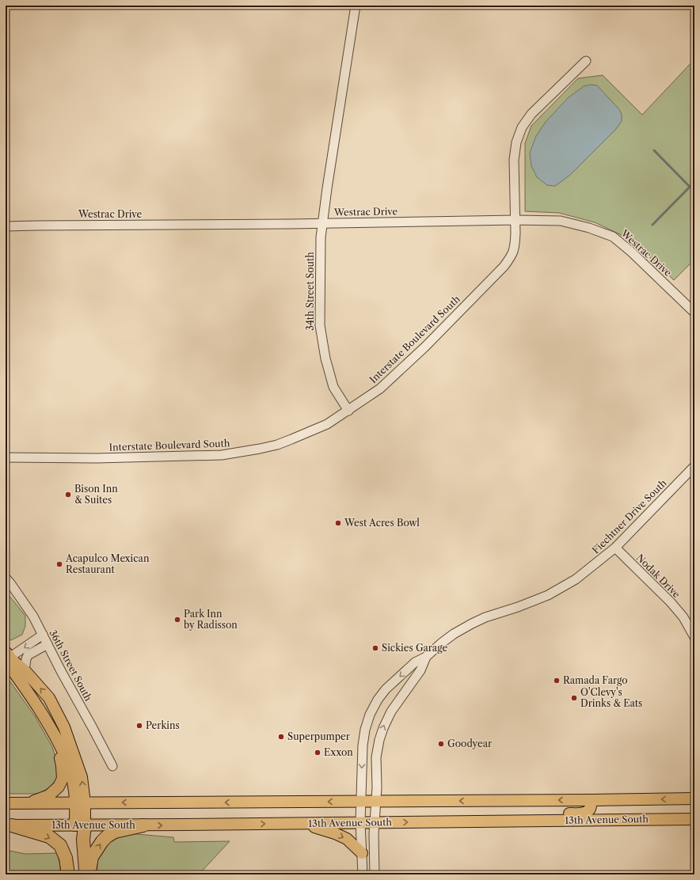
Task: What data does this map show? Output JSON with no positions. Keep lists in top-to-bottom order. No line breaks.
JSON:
{"streets":{"main road":["13th Avenue South"],"street":["Westrac Drive","34th Street South","Interstate Boulevard South","Fiechtner Drive South","Nodak Drive","36th Street South"]},"crossings":[["Westrac Drive","34th Street South"],["Westrac Drive","Interstate Boulevard South"],["34th Street South","Interstate Boulevard South"],["Fiechtner Drive South","Nodak Drive"],["Fiechtner Drive South","13th Avenue South"]],"places":["Bison Inn & Suites","West Acres Bowl","Acapulco Mexican Restaurant","Park Inn by Radisson","Sickies Garage","Ramada Fargo","O'Clevy's Drinks & Eats","Perkins","Superpumper","Goodyear","Exxon"]}
